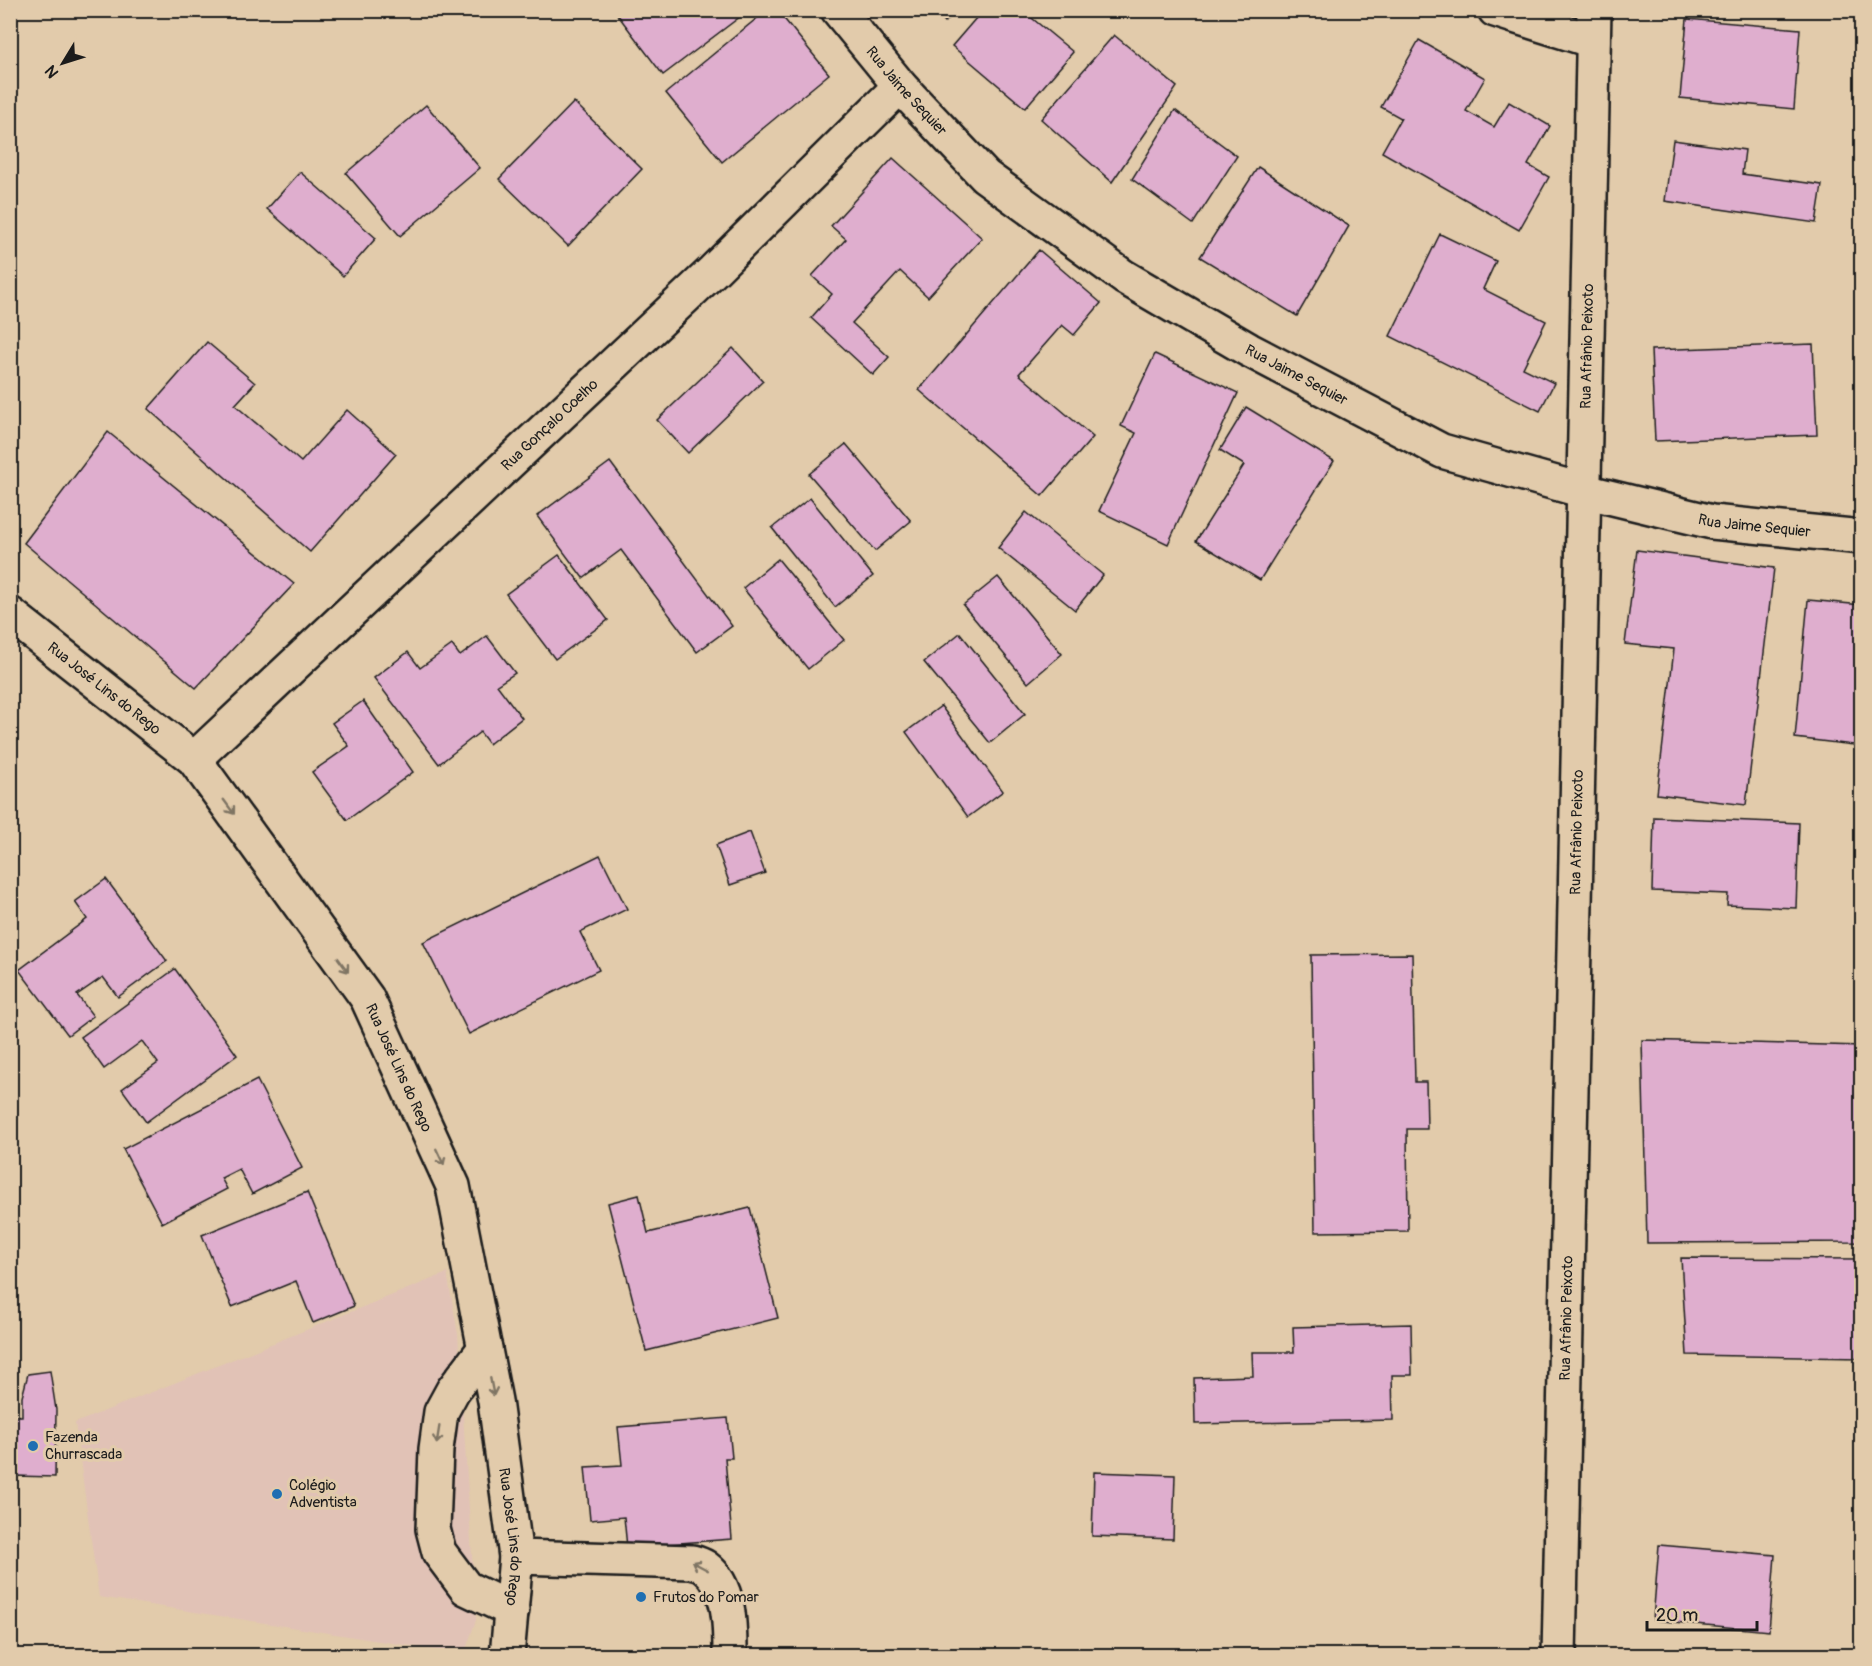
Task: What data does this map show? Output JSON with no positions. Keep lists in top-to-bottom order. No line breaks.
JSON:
{"streets":{"street":["Rua Jaime Sequier","Rua Afrânio Peixoto","Rua Gonçalo Coelho","Rua José Lins do Rego"]},"crossings":[["Rua Jaime Sequier","Rua Afrânio Peixoto"],["Rua Jaime Sequier","Rua Gonçalo Coelho"],["Rua Gonçalo Coelho","Rua José Lins do Rego"]],"one_way":["Rua José Lins do Rego"],"places":["Fazenda Churrascada","Colégio Adventista","Frutos do Pomar"],"scale_bar":"20 m","north":"bottom left"}
